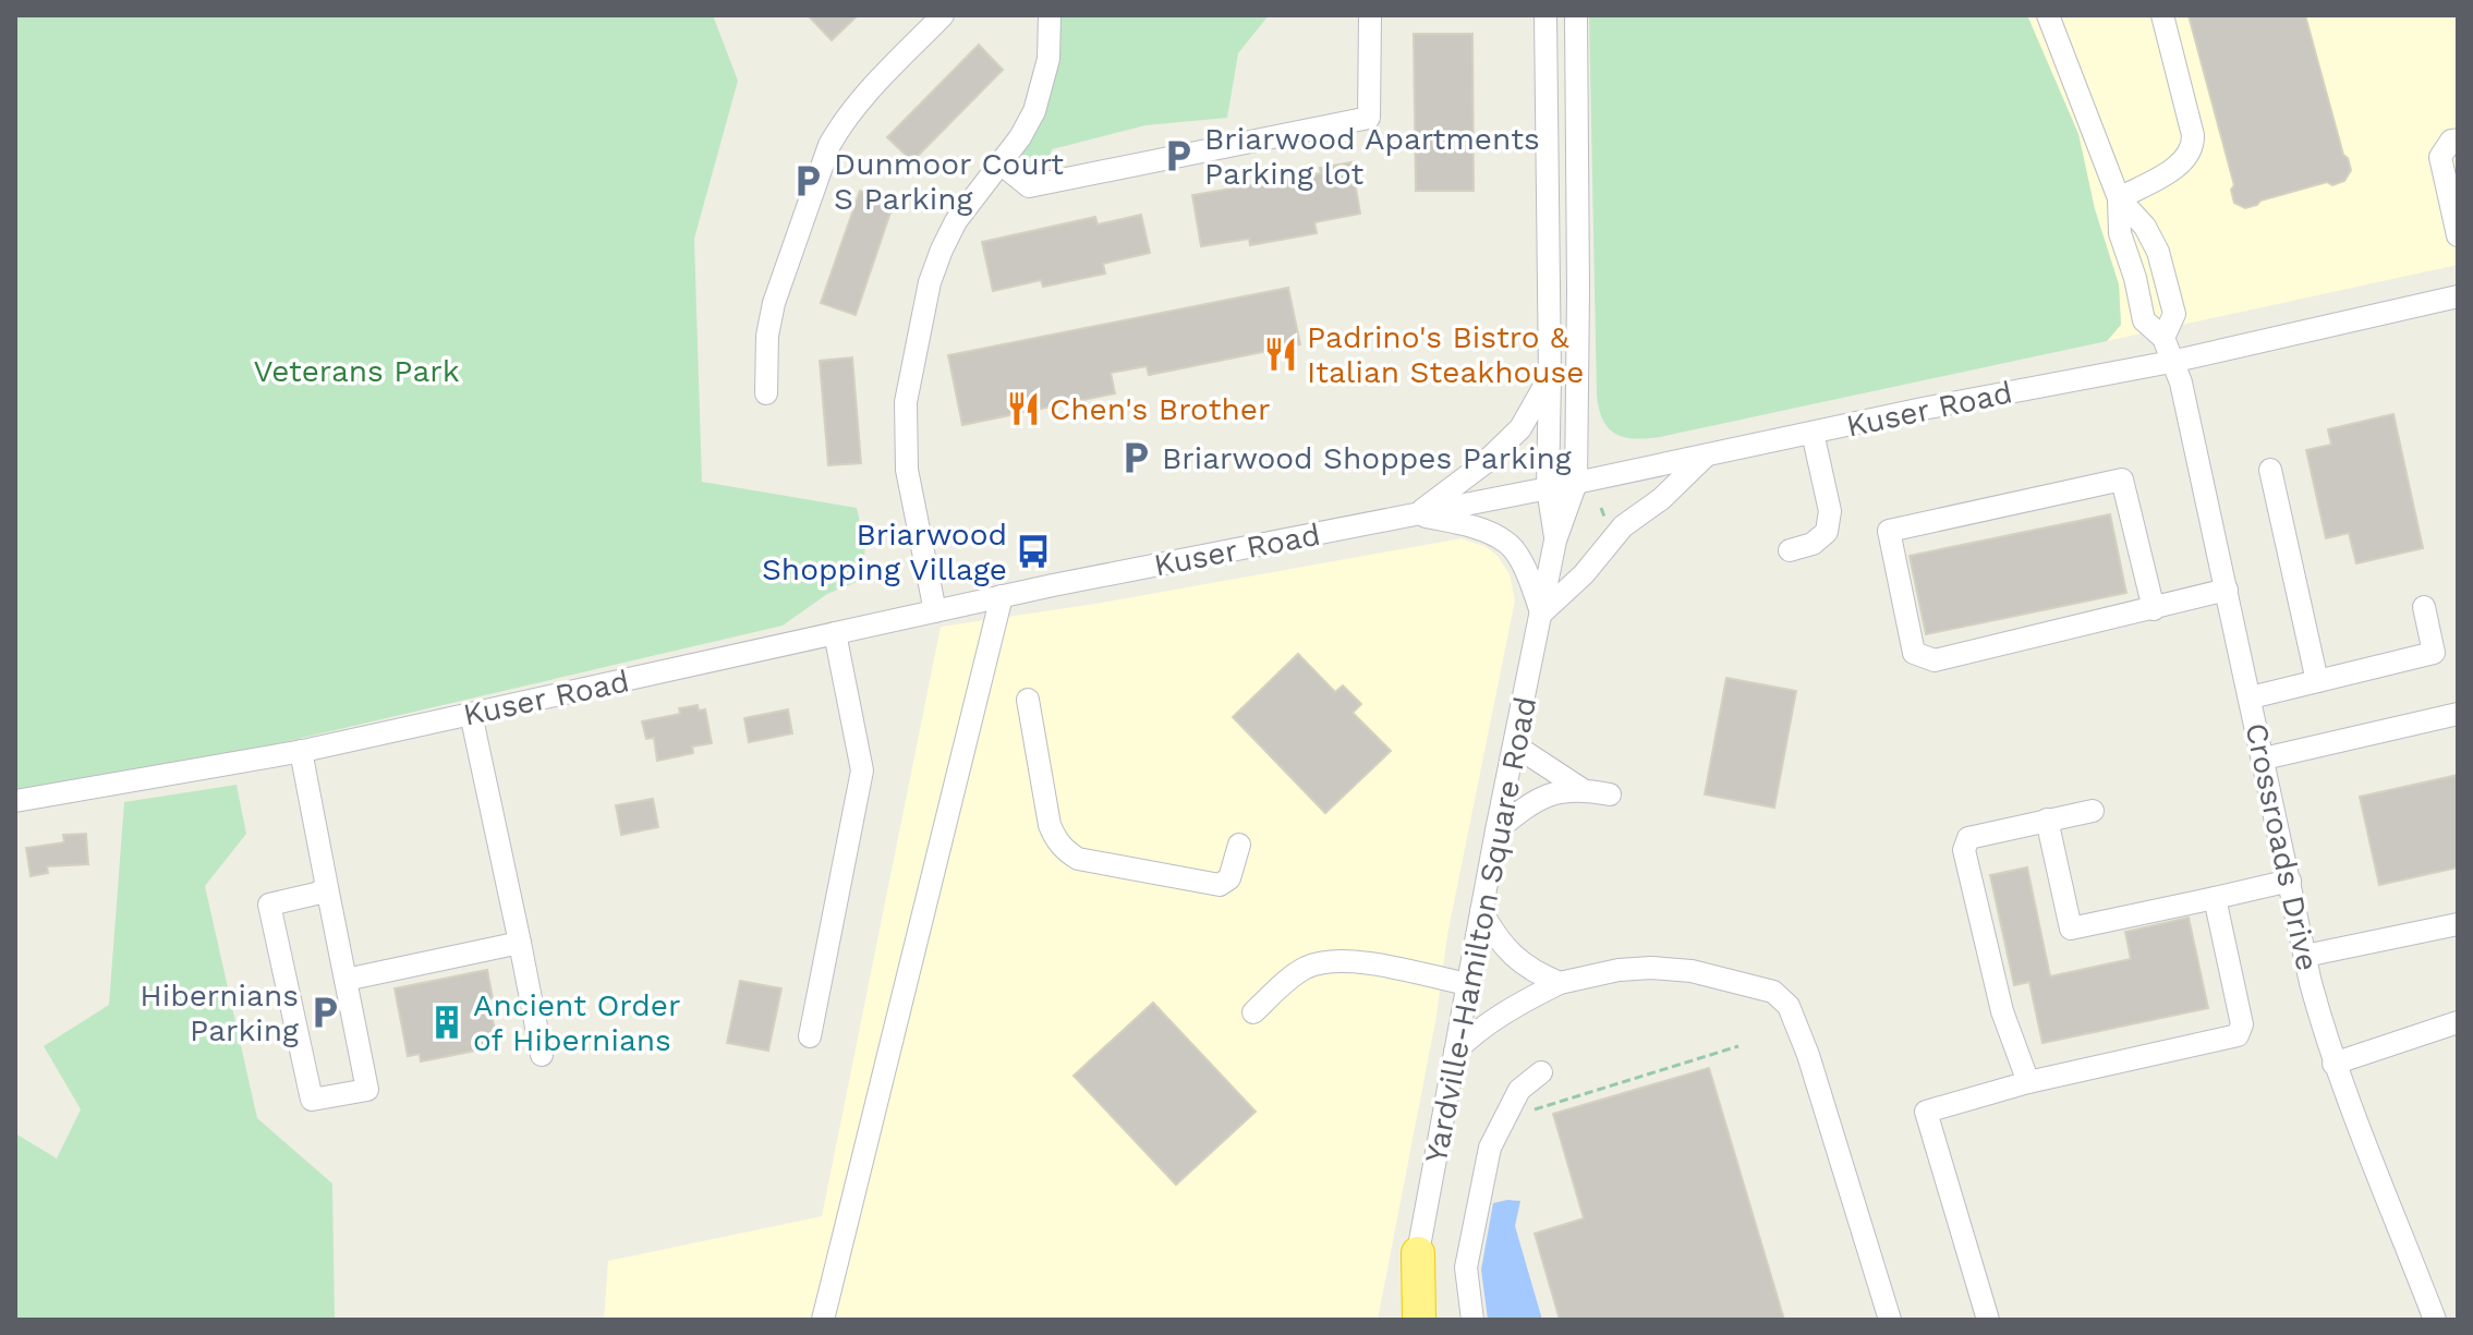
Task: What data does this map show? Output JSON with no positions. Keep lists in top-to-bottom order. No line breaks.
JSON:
{"streets":{"street":["Kuser Road","Crossroads Drive","Yardville-Hamilton Square Road"]},"crossings":[["Kuser Road","Crossroads Drive"],["Kuser Road","Yardville-Hamilton Square Road"]],"parks":["Veterans Park"],"places":{"parking":["Briarwood Apartments Parking lot","Dunmoor Court S Parking","Briarwood Shoppes Parking","Hibernians Parking"],"restaurant":["Padrino's Bistro & Italian Steakhouse","Chen's Brother"],"bus stop":["Briarwood Shopping Village"],"building":["Ancient Order of Hibernians"]}}
